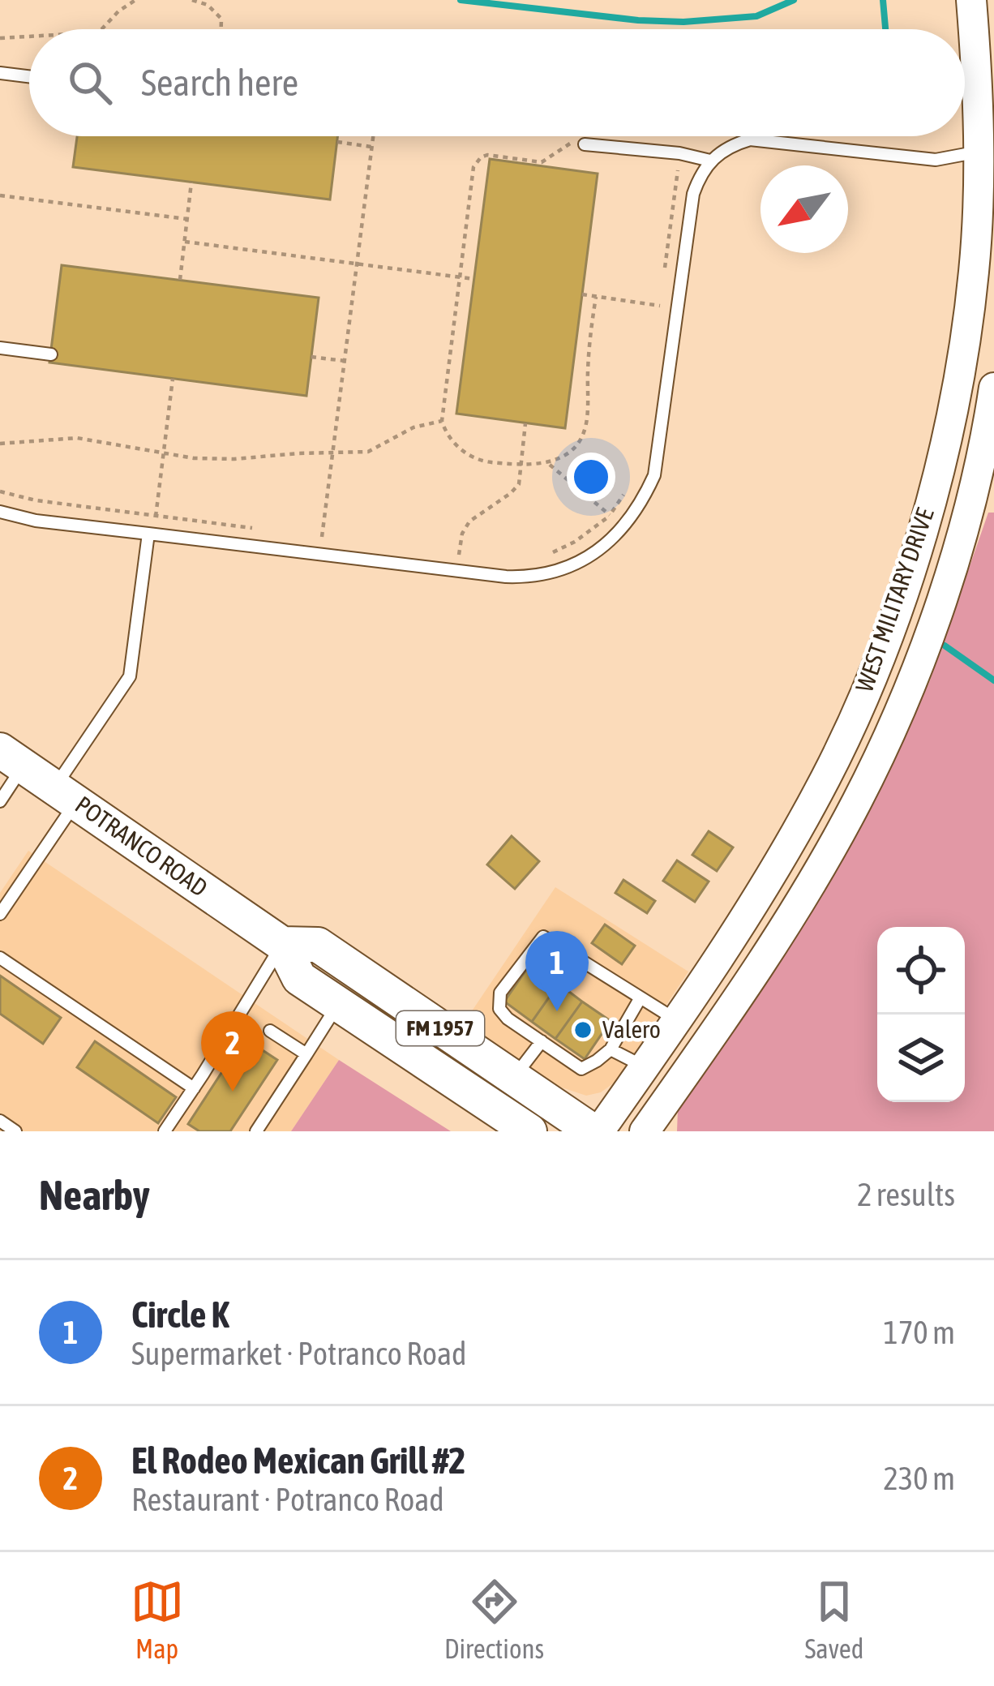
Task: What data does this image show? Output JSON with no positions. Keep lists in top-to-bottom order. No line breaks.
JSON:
{"streets":{"main road":["WEST MILITARY DRIVE","POTRANCO ROAD","FM 1957"]},"crossings":[["WEST MILITARY DRIVE","POTRANCO ROAD"]],"places":["Valero"],"north":"bottom left","page":{"search":"Search here","pins":["1","2"],"heading":["Nearby","2 results"],"list":[{"mark":"1","name":"Circle K","note":"Supermarket · Potranco Road","value":"170 m"},{"mark":"2","name":"El Rodeo Mexican Grill #2","note":"Restaurant · Potranco Road","value":"230 m"}],"nav":["Map","Directions","Saved"]}}
